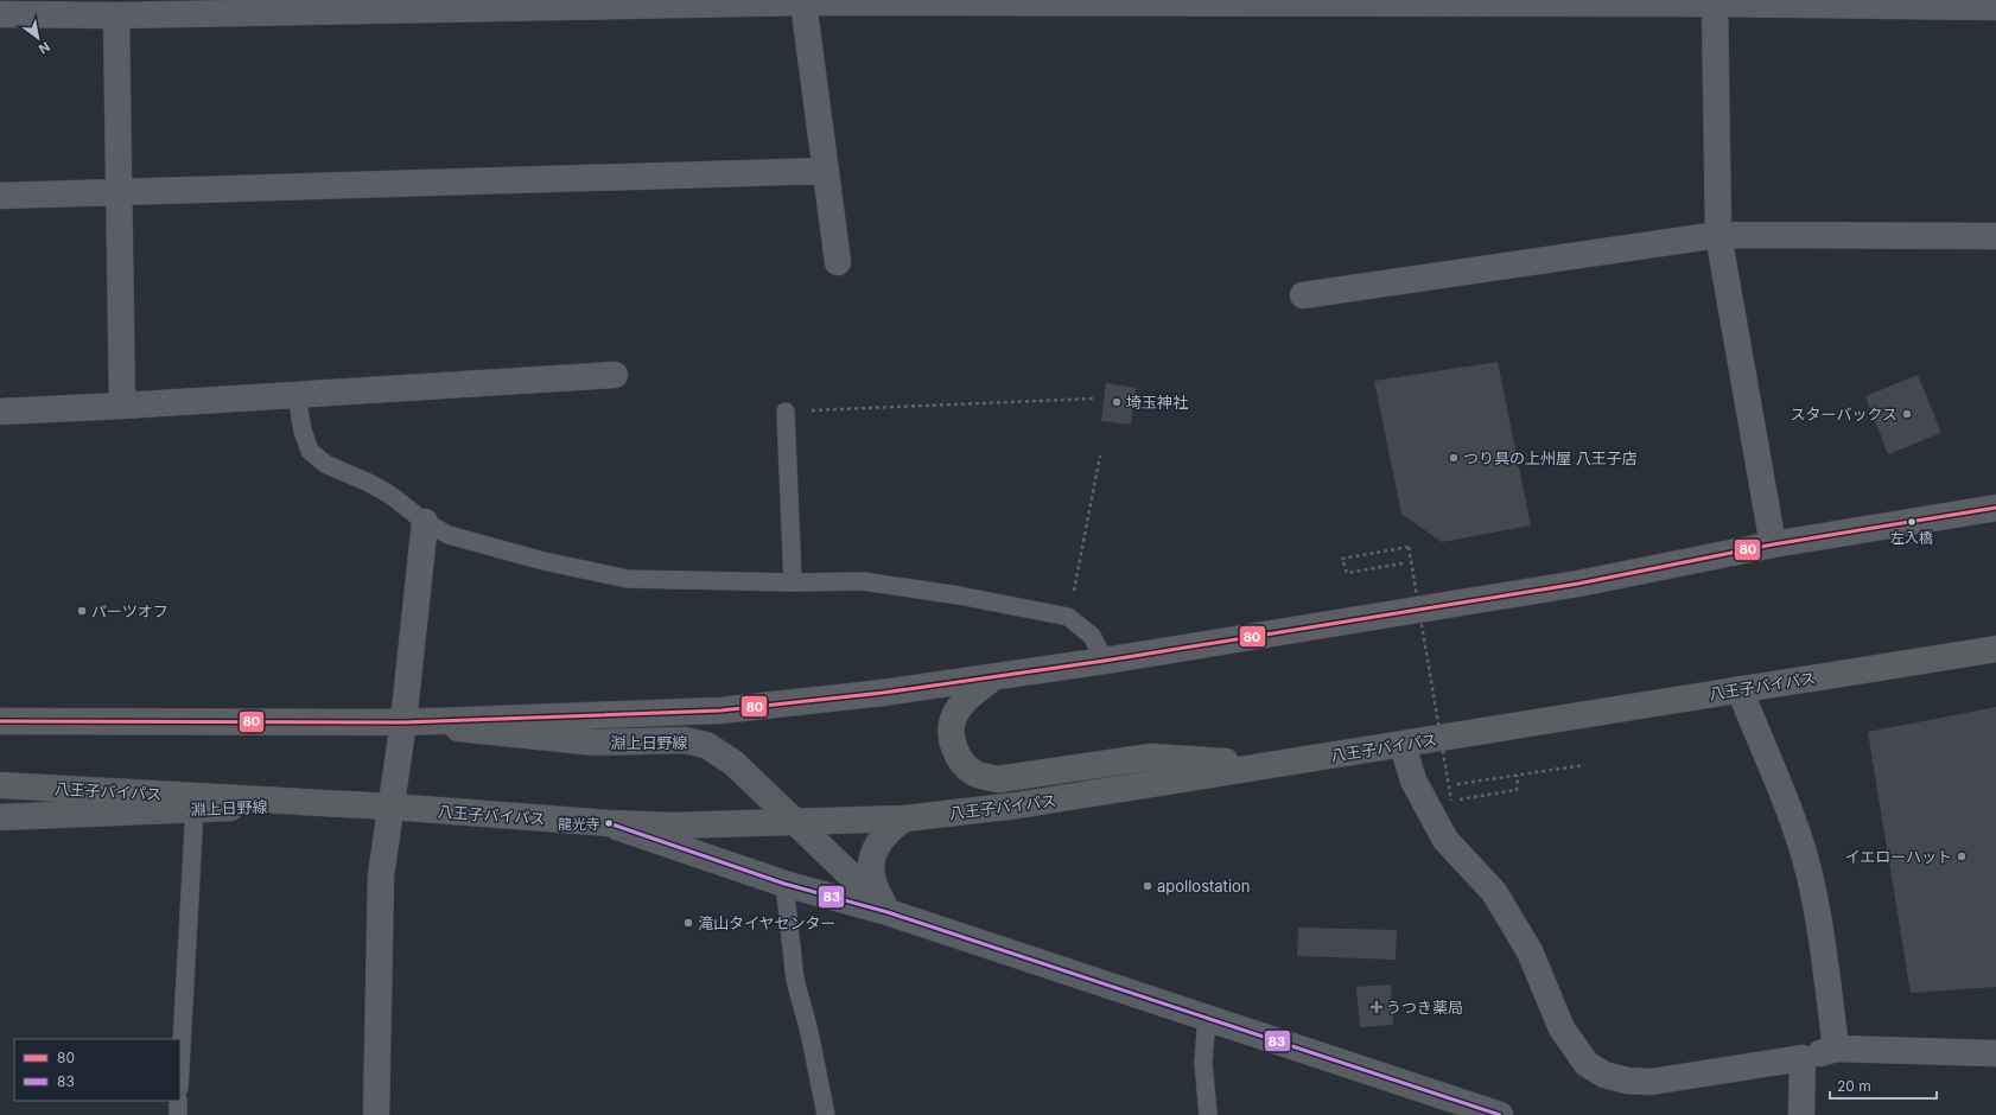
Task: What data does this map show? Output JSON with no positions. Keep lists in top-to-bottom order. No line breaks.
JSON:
{"streets":{"highway":["八王子バイパス"],"main road":["淵上日野線"]},"crossings":[["八王子バイパス","淵上日野線"]],"places":{"other":["埼玉神社","スターバックス","つり具の上州屋 八王子店","左入橋","パーツオフ","龍光寺","イエローハット","apollostation","滝山タイヤセンター"],"health":["うつき薬局"]},"lines":["transit line 80","transit line 83"],"legend":["80","83"],"scale_bar":"20 m","north":"bottom right"}
